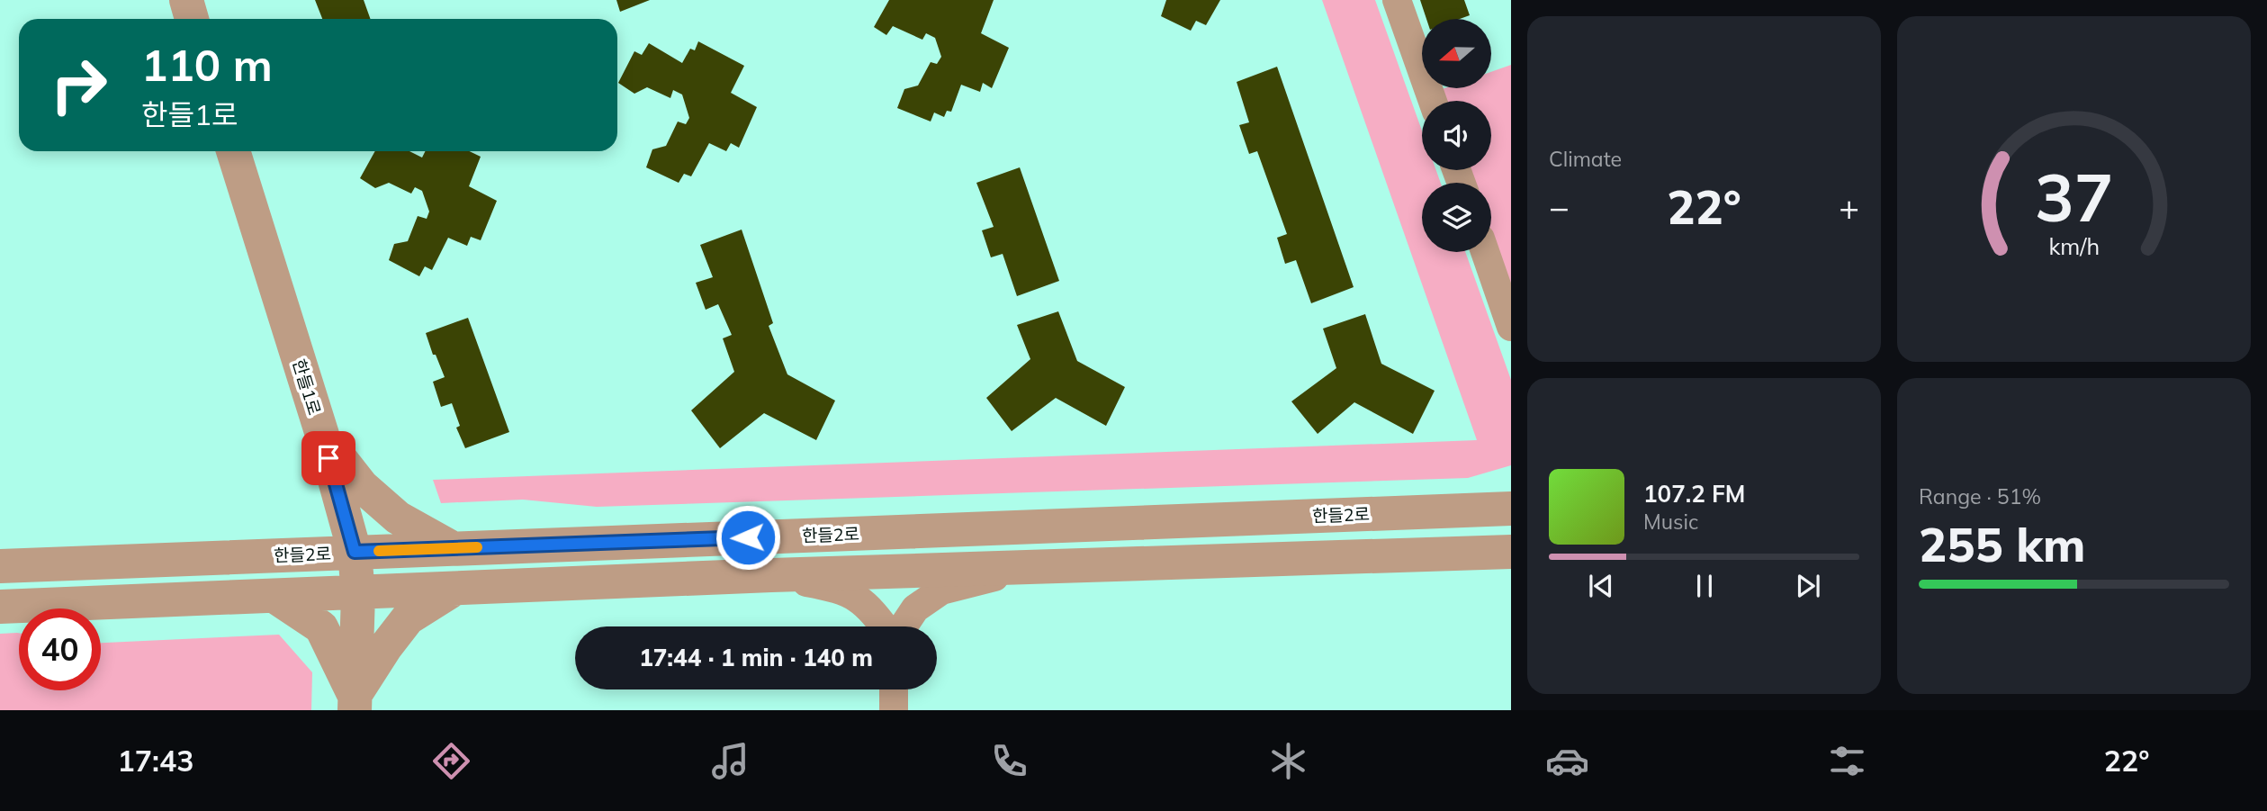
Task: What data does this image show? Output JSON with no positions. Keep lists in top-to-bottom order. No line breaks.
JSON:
{"streets":{"street":["한들1로","한들2로"]},"crossings":[["한들1로","한들2로"]],"north":"left","page":{"tile":["Climate",["Range · 51%","255 km"]],"turn":["110 m","한들1로"],"heat":["−","22°","+"],"song":["107.2 FM","Music"],"limit":"40","trip":"17:44 · 1 min · 140 m","tabs":["17:43","22°"],"gauge":["37","km/h"]}}
